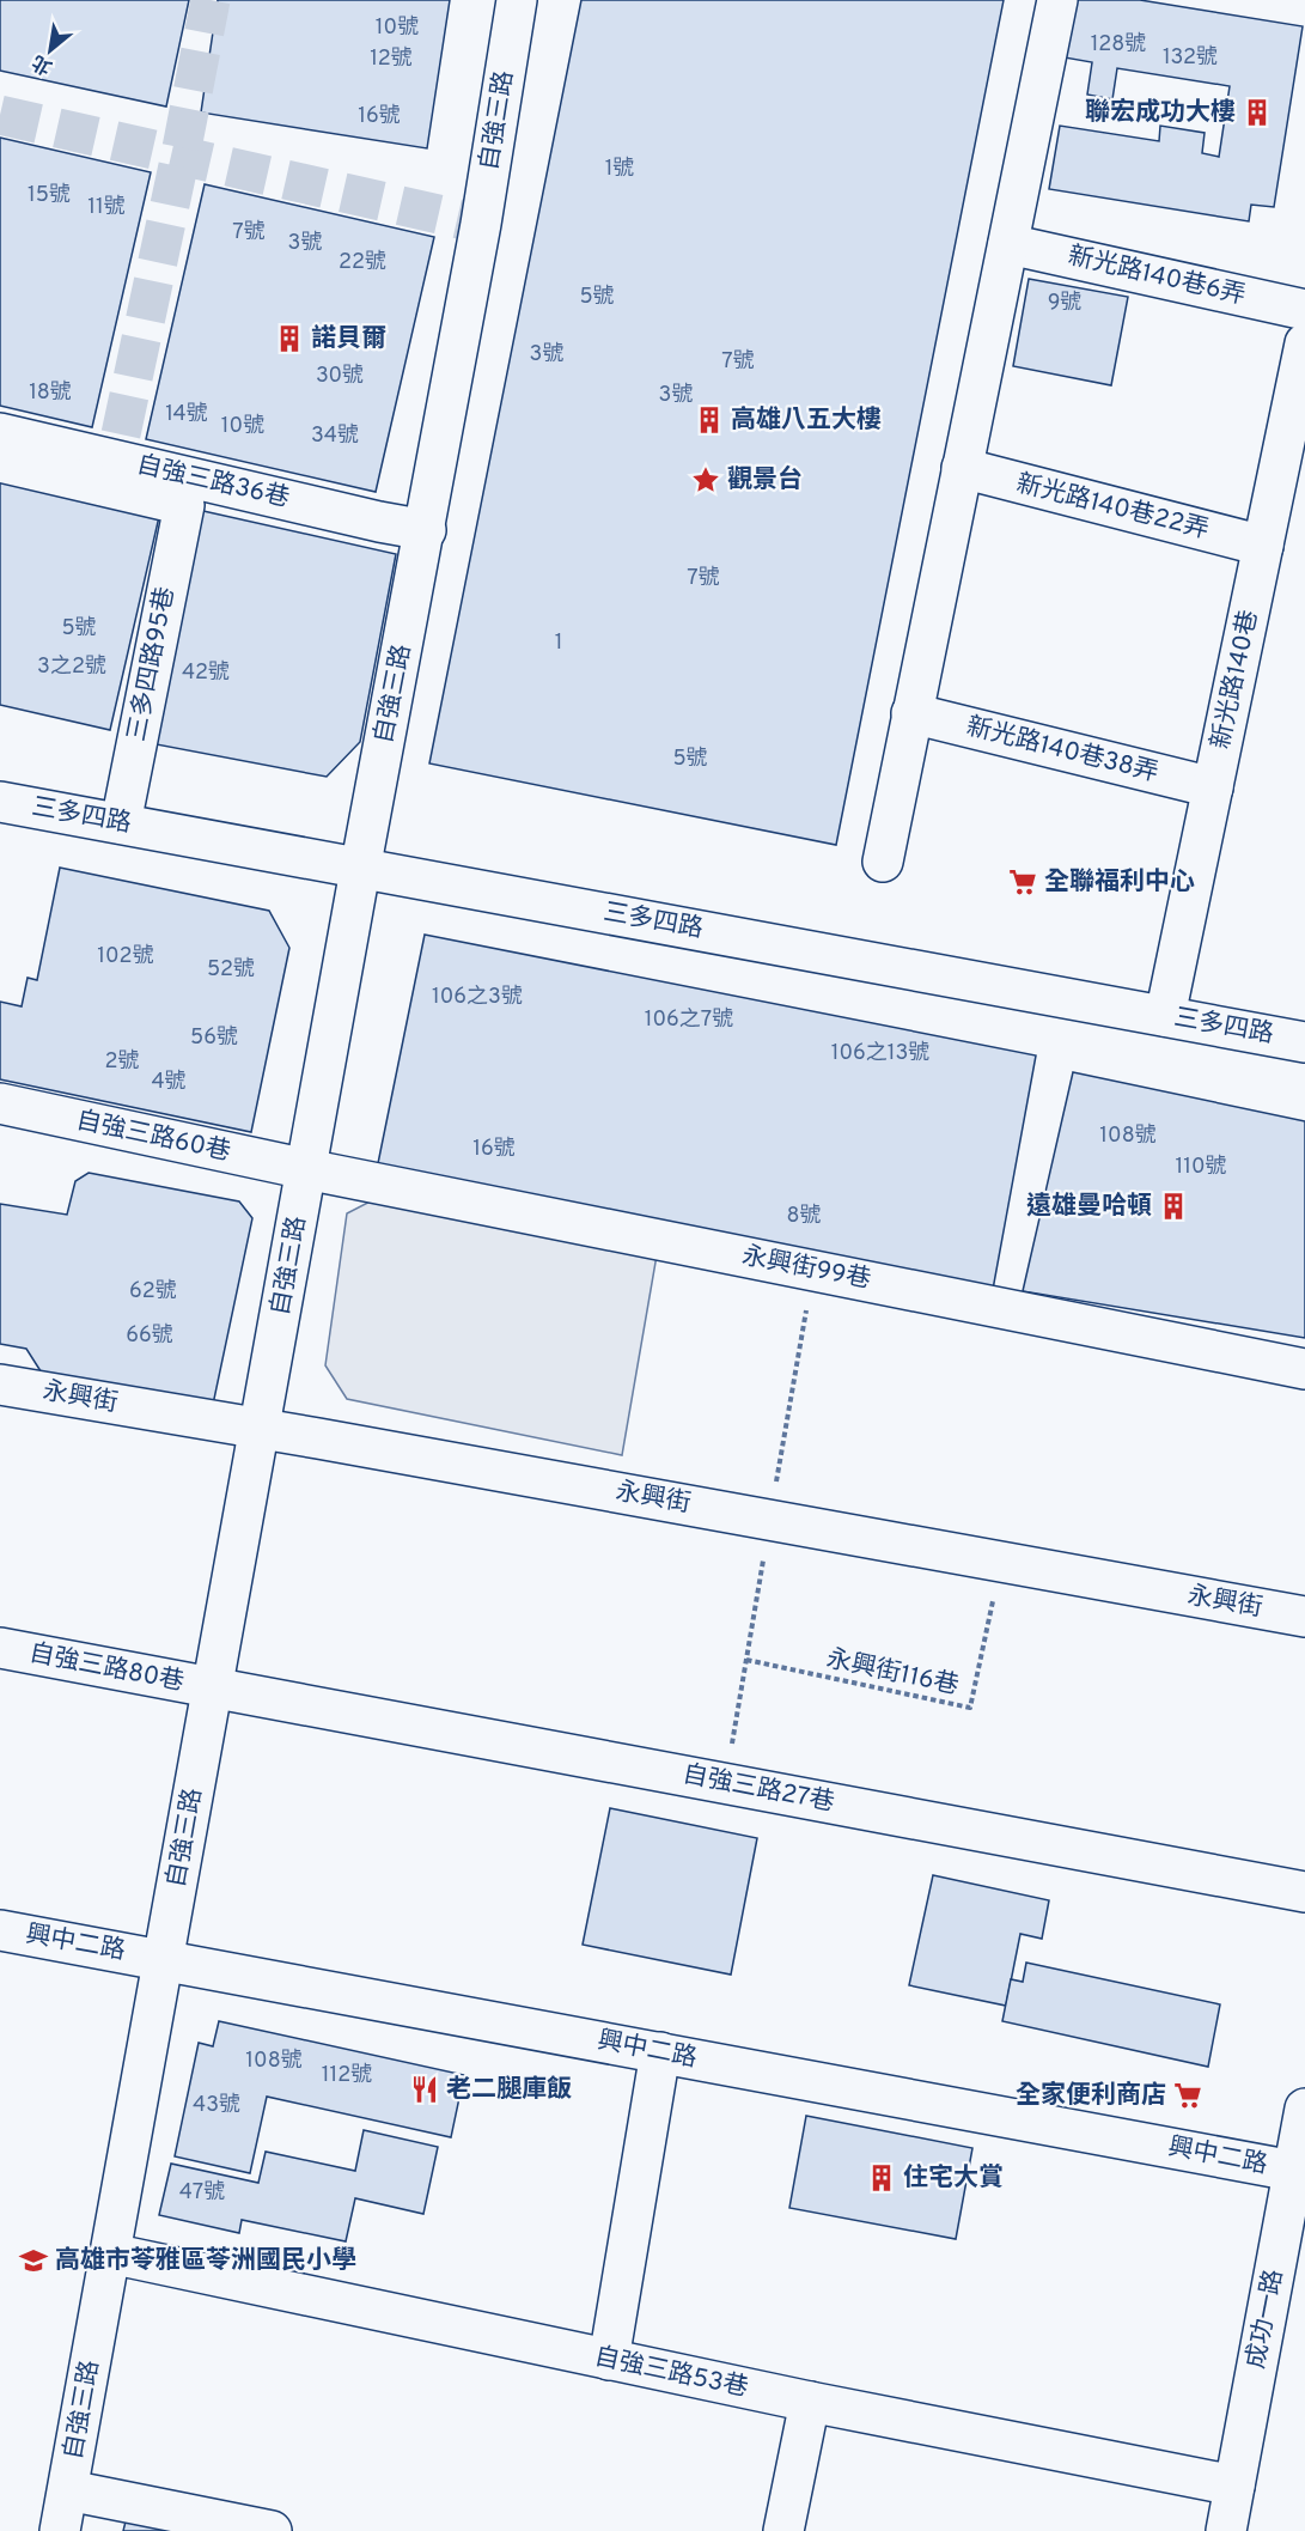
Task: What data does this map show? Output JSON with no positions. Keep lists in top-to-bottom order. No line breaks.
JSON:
{"streets":{"street":["自強三路","新光路140巷6弄","自強三路36巷","新光路140巷22弄","三多四路95巷","新光路140巷","新光路140巷38弄","三多四路","自強三路60巷","永興街99巷","永興街","自強三路80巷","自強三路27巷","興中二路","成功一路","自強三路53巷"],"path":["永興街116巷"]},"crossings":[["自強三路","自強三路36巷"],["自強三路","三多四路"],["自強三路","自強三路60巷"],["自強三路","永興街99巷"],["自強三路","永興街"],["自強三路","自強三路80巷"],["自強三路","自強三路27巷"],["自強三路","興中二路"],["自強三路","自強三路53巷"],["自強三路36巷","三多四路95巷"],["新光路140巷22弄","新光路140巷"],["三多四路95巷","三多四路"],["新光路140巷","新光路140巷38弄"],["新光路140巷","三多四路"],["自強三路60巷","永興街99巷"],["永興街","永興街116巷"],["自強三路80巷","自強三路27巷"],["興中二路","成功一路"],["成功一路","自強三路53巷"]],"places":{"building":["聯宏成功大樓","諾貝爾","高雄八五大樓","遠雄曼哈頓","住宅大賞"],"place":["觀景台"],"supermarket":["全聯福利中心","全家便利商店"],"restaurant":["老二腿庫飯"],"school or university":["高雄市苓雅區苓洲國民小學"]},"house_numbers":["10號","128號","132號","12號","16號","1號","15號","11號","7號","3號","22號","5號","9號","3號","7號","30號","18號","3號","14號","10號","34號","7號","5號","1","3之2號","42號","5號","102號","52號","106之3號","106之7號","56號","106之13號","2號","4號","108號","16號","110號","8號","62號","66號","108號","112號","43號","47號"],"north":"bottom left"}
